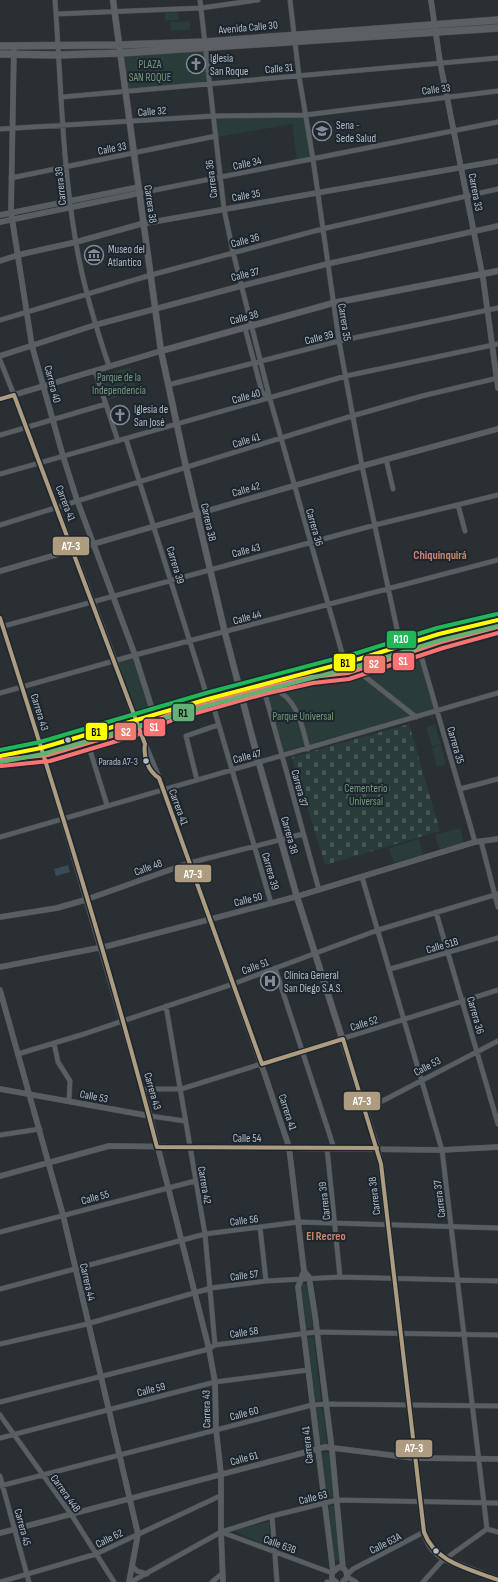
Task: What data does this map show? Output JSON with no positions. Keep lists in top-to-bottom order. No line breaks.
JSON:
{"streets":{"highway":["Avenida Calle 30"],"main road":["Carrera 38","Calle 38"],"street":["Calle 31","Calle 33","Calle 32","Calle 34","Carrera 36","Carrera 39","Carrera 33","Calle 35","Calle 36","Calle 37","Carrera 35","Calle 39","Carrera 40","Calle 40","Calle 41","Calle 42","Carrera 41","Calle 43","Calle 44","Carrera 43","Calle 47","Carrera 37","Calle 48","Calle 50","Calle 51B","Calle 51","Calle 52","Calle 53","Calle 54","Carrera 42","Calle 55","Calle 56","Calle 57","Carrera 44","Calle 58","Calle 59","Calle 60","Calle 61","Carrera 44B","Calle 63","Carrera 45","Calle 62","Calle 63A","Calle 63B"]},"crossings":[["Avenida Calle 30","Carrera 36"],["Avenida Calle 30","Carrera 39"],["Avenida Calle 30","Carrera 33"],["Avenida Calle 30","Carrera 38"],["Avenida Calle 30","Carrera 35"],["Avenida Calle 30","Carrera 40"],["Calle 31","Carrera 36"],["Calle 31","Carrera 39"],["Calle 31","Carrera 33"],["Calle 31","Carrera 38"],["Calle 31","Carrera 35"],["Calle 33","Calle 32"],["Calle 33","Carrera 36"],["Calle 33","Carrera 39"],["Calle 33","Carrera 33"],["Calle 33","Carrera 38"],["Calle 33","Carrera 35"],["Calle 33","Carrera 40"],["Calle 32","Carrera 36"],["Calle 32","Carrera 39"],["Calle 32","Carrera 38"],["Calle 32","Carrera 35"],["Calle 32","Carrera 40"],["Calle 34","Carrera 36"],["Calle 34","Carrera 39"],["Calle 34","Carrera 33"],["Calle 34","Carrera 38"],["Calle 34","Carrera 35"],["Calle 34","Carrera 40"],["Carrera 36","Calle 35"],["Carrera 36","Calle 36"],["Carrera 36","Calle 37"],["Carrera 36","Calle 38"],["Carrera 36","Calle 39"],["Carrera 36","Calle 40"],["Carrera 36","Calle 41"],["Carrera 36","Calle 42"],["Carrera 36","Calle 43"],["Carrera 36","Calle 44"],["Carrera 36","Calle 51B"],["Carrera 36","Calle 51"],["Carrera 36","Calle 52"],["Carrera 36","Calle 53"],["Carrera 39","Calle 35"],["Carrera 39","Calle 36"],["Carrera 39","Calle 37"],["Carrera 39","Calle 38"],["Carrera 39","Calle 40"],["Carrera 39","Calle 41"],["Carrera 39","Calle 42"],["Carrera 39","Calle 43"],["Carrera 39","Calle 44"],["Carrera 39","Calle 47"],["Carrera 39","Calle 48"],["Carrera 39","Calle 50"],["Carrera 39","Calle 54"],["Carrera 39","Calle 56"],["Carrera 39","Calle 57"],["Carrera 33","Calle 35"],["Carrera 33","Calle 36"],["Carrera 33","Calle 37"],["Carrera 33","Calle 38"],["Carrera 33","Calle 39"],["Carrera 33","Calle 40"],["Carrera 33","Calle 41"],["Calle 35","Carrera 38"],["Calle 35","Carrera 35"],["Calle 35","Carrera 40"],["Carrera 38","Calle 36"],["Carrera 38","Calle 37"],["Carrera 38","Calle 38"],["Carrera 38","Calle 39"],["Carrera 38","Calle 40"],["Carrera 38","Calle 41"],["Carrera 38","Calle 42"],["Carrera 38","Calle 43"],["Carrera 38","Calle 44"],["Carrera 38","Calle 47"],["Carrera 38","Calle 48"],["Carrera 38","Calle 50"],["Carrera 38","Calle 51"],["Carrera 38","Calle 52"],["Carrera 38","Calle 53"],["Carrera 38","Calle 54"],["Carrera 38","Calle 56"],["Carrera 38","Calle 57"],["Carrera 38","Calle 58"],["Carrera 38","Calle 60"],["Carrera 38","Calle 61"],["Carrera 38","Calle 63"],["Carrera 38","Calle 63A"],["Calle 36","Carrera 35"],["Calle 36","Carrera 40"],["Calle 37","Carrera 35"],["Calle 37","Carrera 40"],["Calle 38","Carrera 35"],["Calle 38","Carrera 40"],["Calle 38","Carrera 41"],["Carrera 35","Calle 39"],["Carrera 35","Calle 40"],["Carrera 35","Calle 41"],["Carrera 35","Calle 42"],["Carrera 35","Calle 43"],["Carrera 35","Calle 44"],["Carrera 35","Calle 47"],["Carrera 35","Calle 50"],["Carrera 35","Calle 51"],["Carrera 40","Calle 40"],["Carrera 40","Calle 41"],["Carrera 40","Calle 42"],["Carrera 40","Calle 43"],["Carrera 40","Calle 44"],["Calle 40","Carrera 41"],["Calle 41","Carrera 41"],["Calle 42","Carrera 41"],["Carrera 41","Calle 43"],["Carrera 41","Calle 44"],["Carrera 41","Calle 47"],["Carrera 41","Calle 48"],["Carrera 41","Calle 50"],["Carrera 41","Calle 51"],["Carrera 41","Calle 52"],["Carrera 41","Calle 54"],["Carrera 41","Calle 56"],["Carrera 41","Calle 57"],["Carrera 41","Calle 58"],["Carrera 41","Calle 59"],["Carrera 41","Calle 60"],["Carrera 41","Calle 61"],["Carrera 41","Calle 63"],["Carrera 41","Calle 63B"],["Calle 43","Carrera 43"],["Calle 44","Carrera 43"],["Carrera 43","Calle 47"],["Carrera 43","Calle 48"],["Carrera 43","Calle 50"],["Carrera 43","Calle 51"],["Carrera 43","Calle 52"],["Carrera 43","Calle 53"],["Carrera 43","Calle 54"],["Carrera 43","Calle 55"],["Carrera 43","Calle 56"],["Carrera 43","Calle 57"],["Carrera 43","Calle 58"],["Carrera 43","Calle 59"],["Carrera 43","Calle 60"],["Carrera 43","Calle 61"],["Carrera 43","Calle 63"],["Carrera 43","Calle 62"],["Carrera 43","Calle 63B"],["Calle 47","Carrera 37"],["Carrera 37","Calle 48"],["Carrera 37","Calle 50"],["Carrera 37","Calle 51B"],["Carrera 37","Calle 51"],["Carrera 37","Calle 52"],["Carrera 37","Calle 53"],["Carrera 37","Calle 54"],["Carrera 37","Calle 56"],["Carrera 37","Calle 57"],["Carrera 37","Calle 58"],["Carrera 37","Calle 60"],["Carrera 37","Calle 61"],["Carrera 37","Calle 63"],["Calle 51","Carrera 42"],["Calle 51","Carrera 44"],["Calle 52","Carrera 42"],["Calle 53","Carrera 42"],["Calle 53","Carrera 44"],["Calle 54","Carrera 42"],["Calle 54","Carrera 44"],["Carrera 42","Calle 55"],["Carrera 42","Calle 56"],["Carrera 42","Calle 57"],["Carrera 42","Calle 58"],["Calle 55","Carrera 44"],["Calle 56","Carrera 44"],["Calle 57","Carrera 44"],["Carrera 44","Calle 58"],["Carrera 44","Calle 59"],["Carrera 44","Calle 60"],["Carrera 44","Calle 61"],["Carrera 44","Calle 63"],["Carrera 44","Calle 62"],["Calle 59","Carrera 44B"],["Calle 60","Carrera 44B"],["Calle 60","Carrera 45"],["Calle 61","Carrera 44B"],["Calle 61","Carrera 45"],["Carrera 44B","Calle 62"],["Calle 63","Calle 63B"],["Carrera 45","Calle 62"]],"districts":["Chiquinquirá","El Recreo"],"parks":["PLAZA SAN ROQUE","Parque de la Independencia","Parque Universal","Cementerio Universal"],"places":{"church":["Iglesia San Roque","Iglesia de San José"],"school or university":["Sena - Sede Salud"],"museum":["Museo del Atlantico"],"other":["Parada A7-3"],"hospital":["Clínica General San Diego S.A.S."]},"lines":["transit line A7-3","transit line R10","transit line B1","transit line R1","transit line S2","transit line S1"]}
